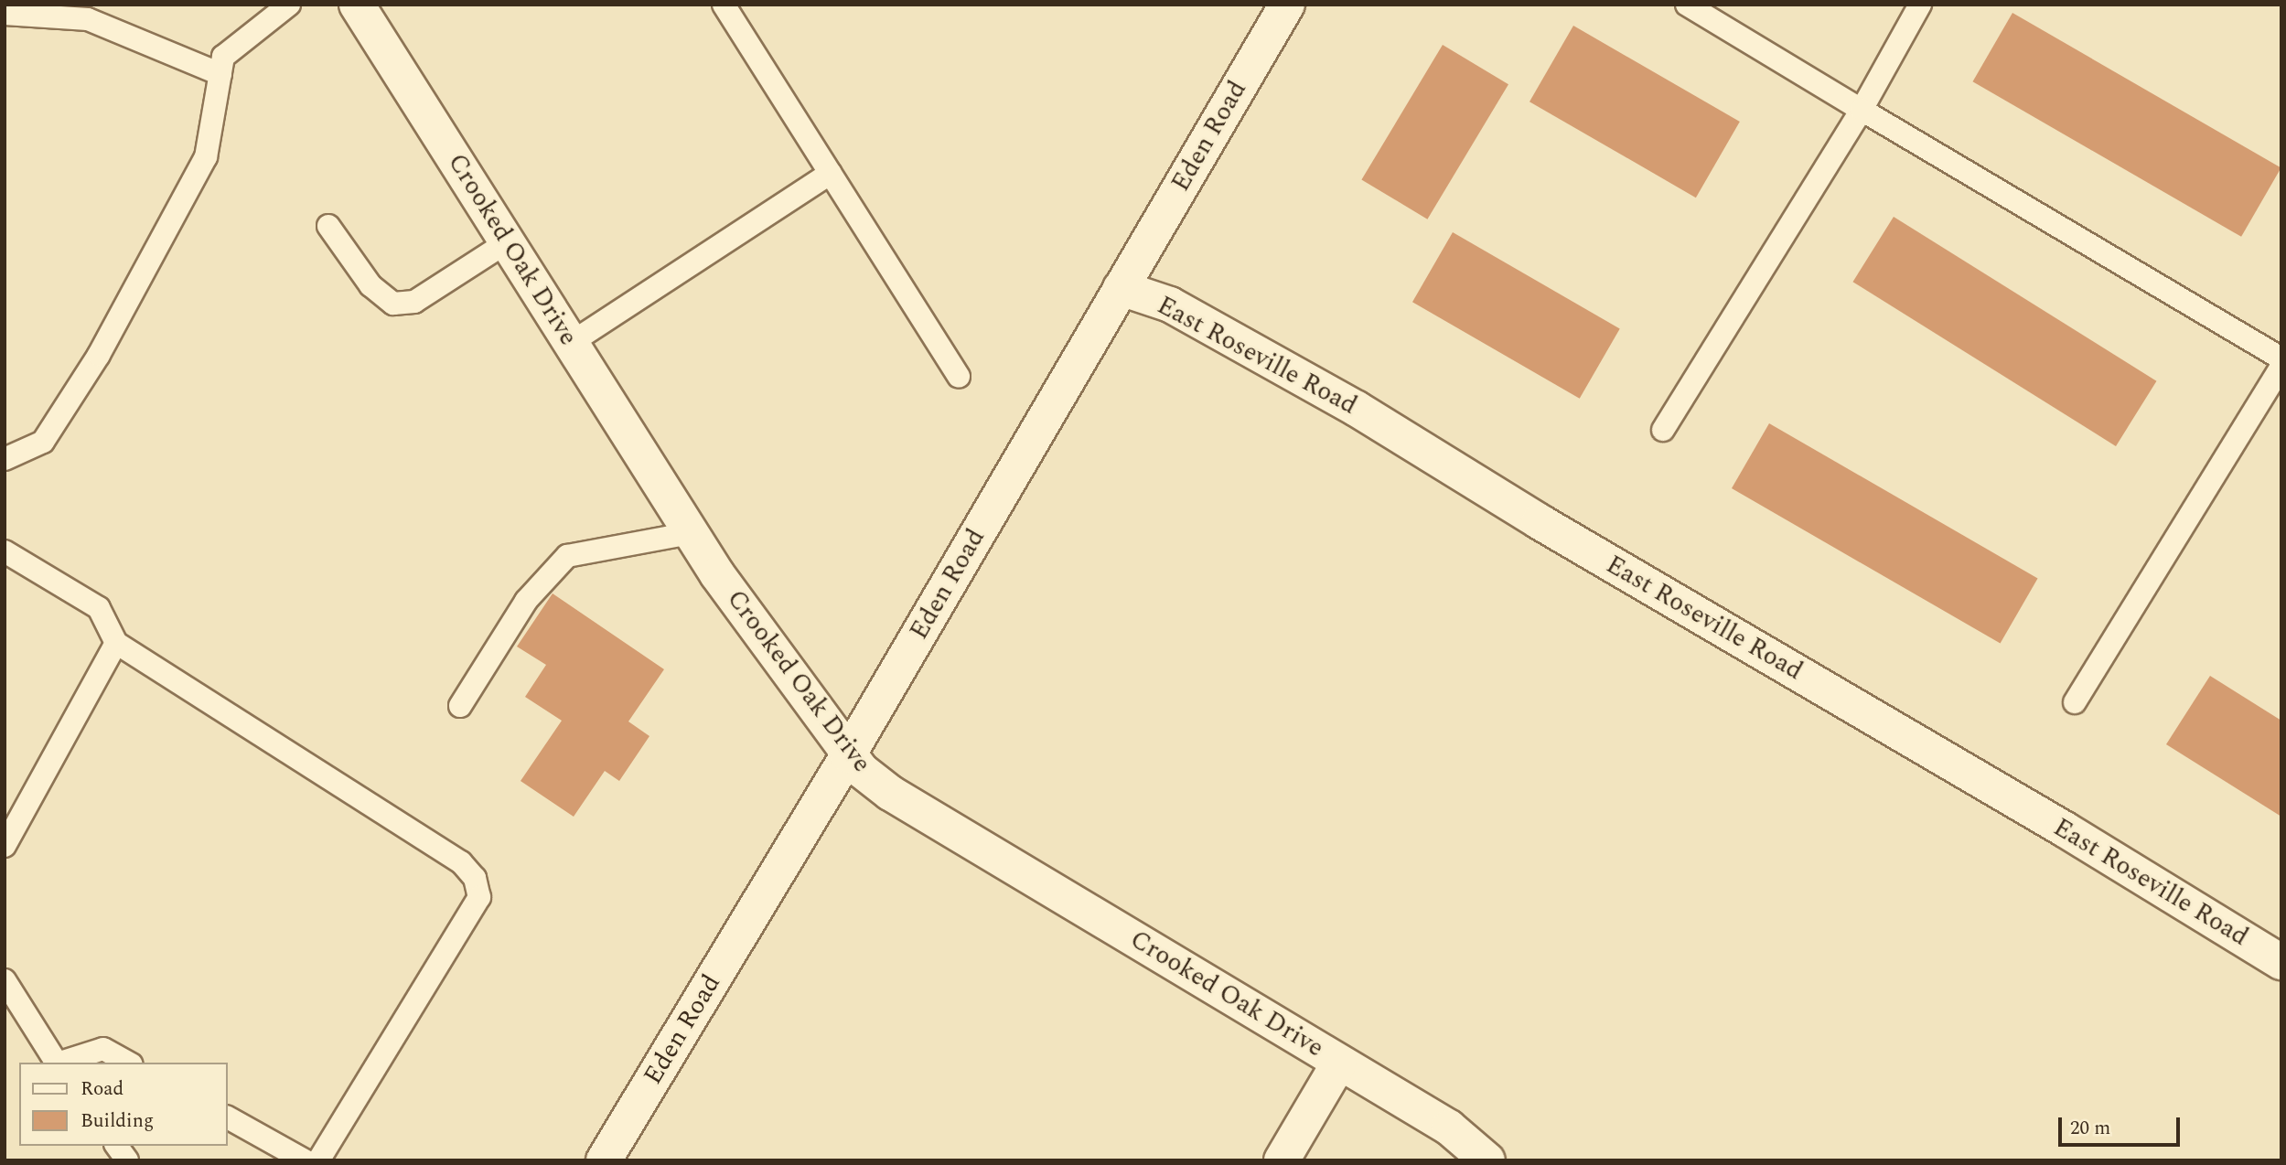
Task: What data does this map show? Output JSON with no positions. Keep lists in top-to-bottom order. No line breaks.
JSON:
{"streets":{"street":["Eden Road","Crooked Oak Drive","East Roseville Road"]},"crossings":[["Eden Road","Crooked Oak Drive"],["Eden Road","East Roseville Road"]],"legend":["Road","Building"],"scale_bar":"20 m"}
